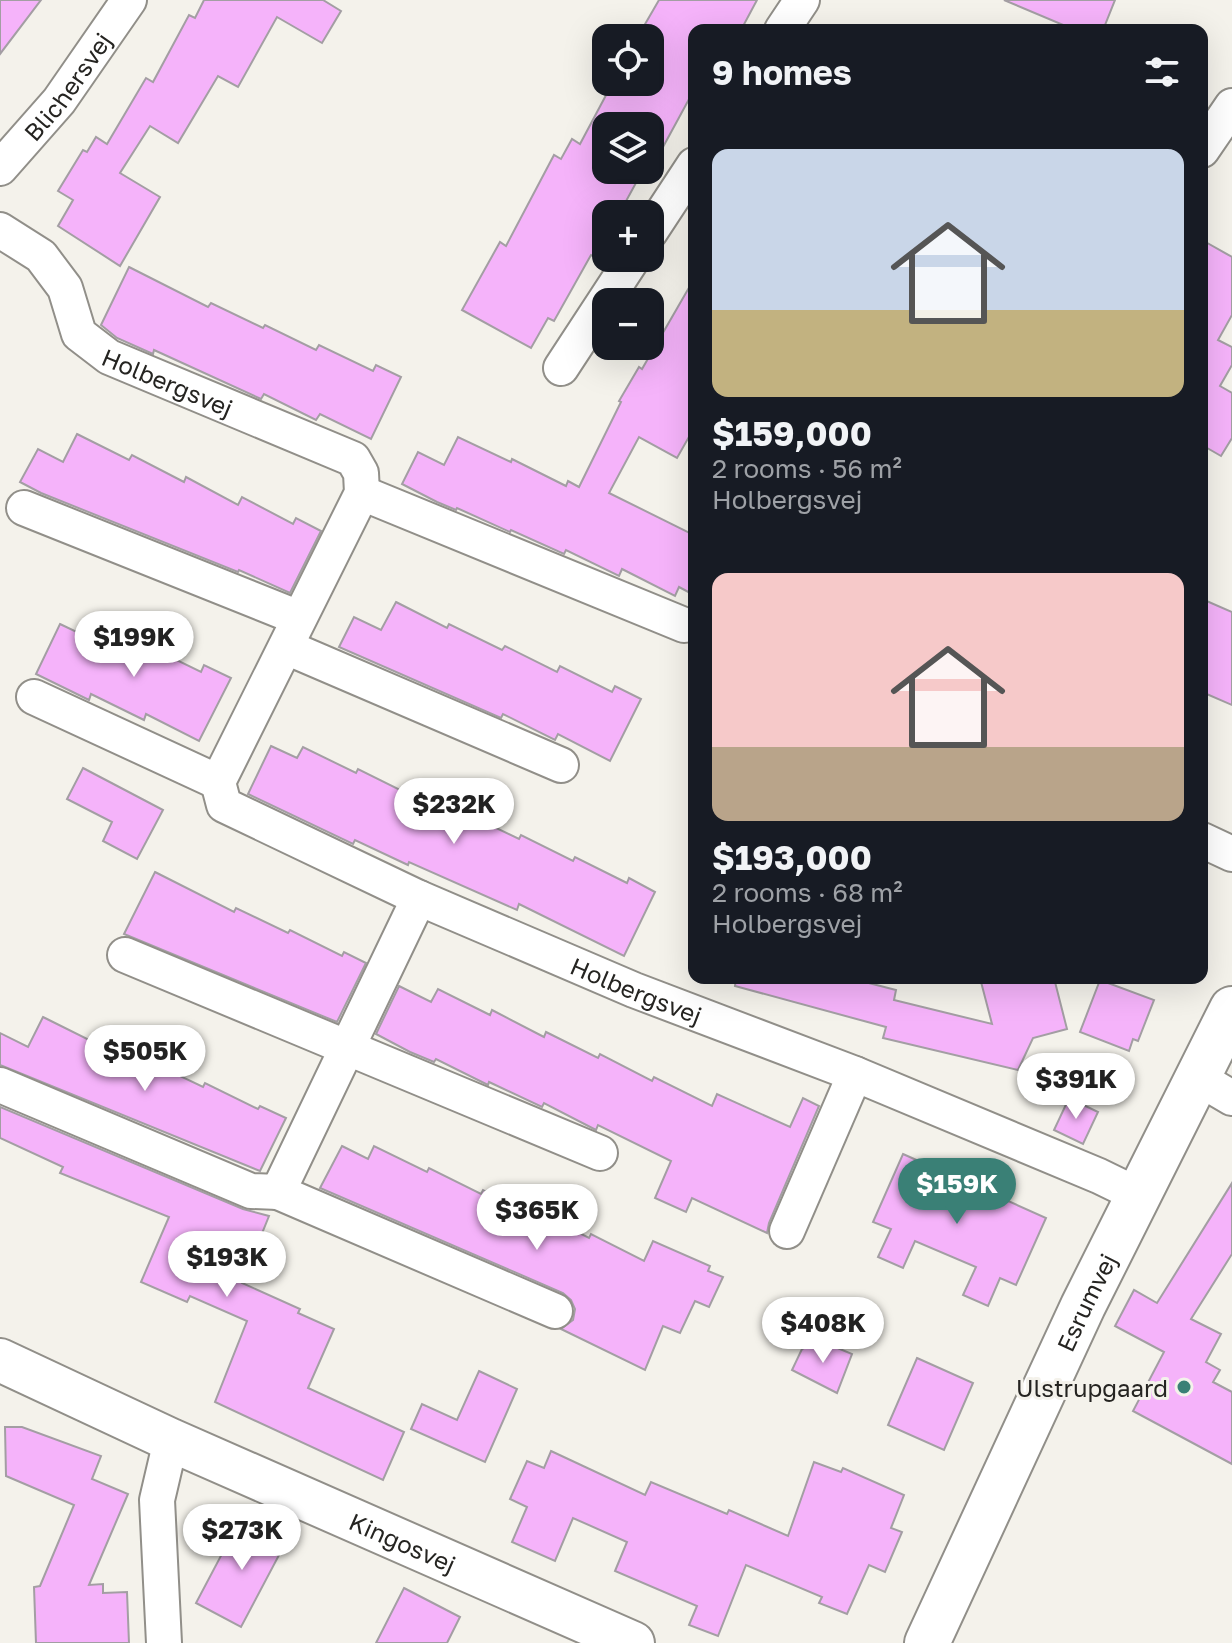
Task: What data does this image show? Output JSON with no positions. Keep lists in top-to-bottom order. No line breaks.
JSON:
{"streets":{"main road":["Esrumvej"],"street":["Blichersvej","Holbergsvej","Kingosvej"]},"crossings":[["Holbergsvej","Esrumvej"]],"places":["Ulstrupgaard"],"page":{"map_buttons":["+","−"],"heading":"9 homes","list":[{"name":"$159,000","note":"2 rooms · 56 m² · Holbergsvej"},{"name":"$193,000","note":"2 rooms · 68 m² · Holbergsvej"}],"price":["$199K","$232K","$505K","$391K","$159K","$365K","$193K","$408K","$273K"]}}
